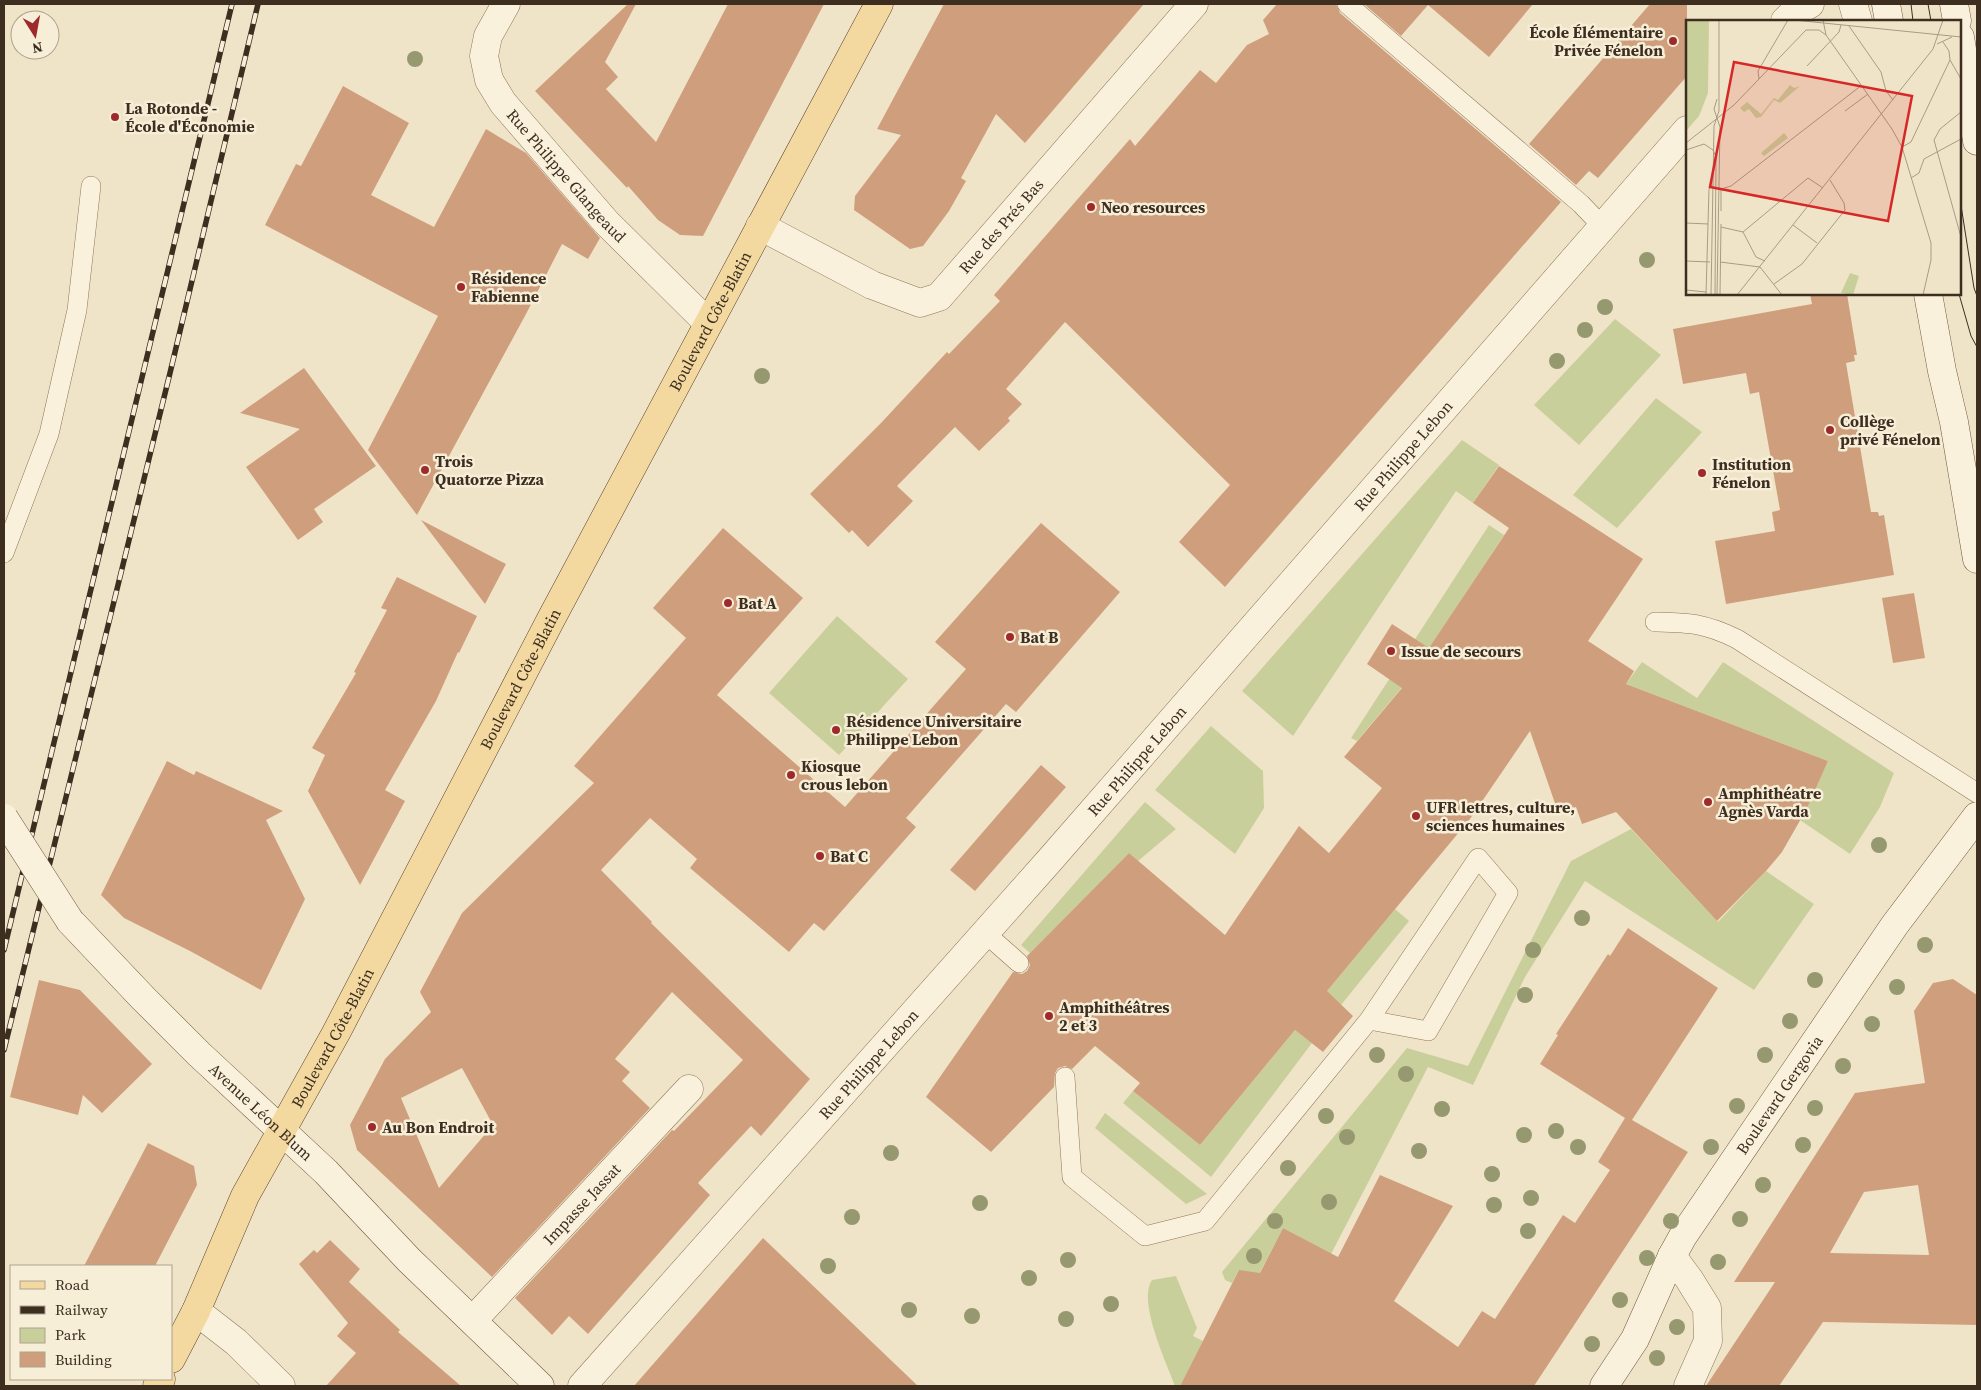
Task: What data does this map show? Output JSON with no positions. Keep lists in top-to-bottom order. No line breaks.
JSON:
{"streets":{"main road":["Boulevard Côte-Blatin"],"street":["Rue Philippe Glangeaud","Rue des Prés Bas","Rue Philippe Lebon","Boulevard Gergovia","Avenue Léon Blum","Impasse Jassat"]},"crossings":[["Rue Philippe Glangeaud","Boulevard Côte-Blatin"],["Rue des Prés Bas","Boulevard Côte-Blatin"],["Boulevard Côte-Blatin","Avenue Léon Blum"],["Avenue Léon Blum","Impasse Jassat"]],"places":["École Élémentaire Privée Fénelon","La Rotonde - École d'Économie","Neo resources","Résidence Fabienne","Collège privé Fénelon","Trois Quatorze Pizza","Institution Fénelon","Bat A","Bat B","Issue de secours","Résidence Universitaire Philippe Lebon","Kiosque crous lebon","Amphithéatre Agnès Varda","UFR lettres, culture, sciences humaines","Bat C","Amphithéâtres 2 et 3","Au Bon Endroit"],"legend":["Road","Railway","Park","Building"],"north":"bottom"}
